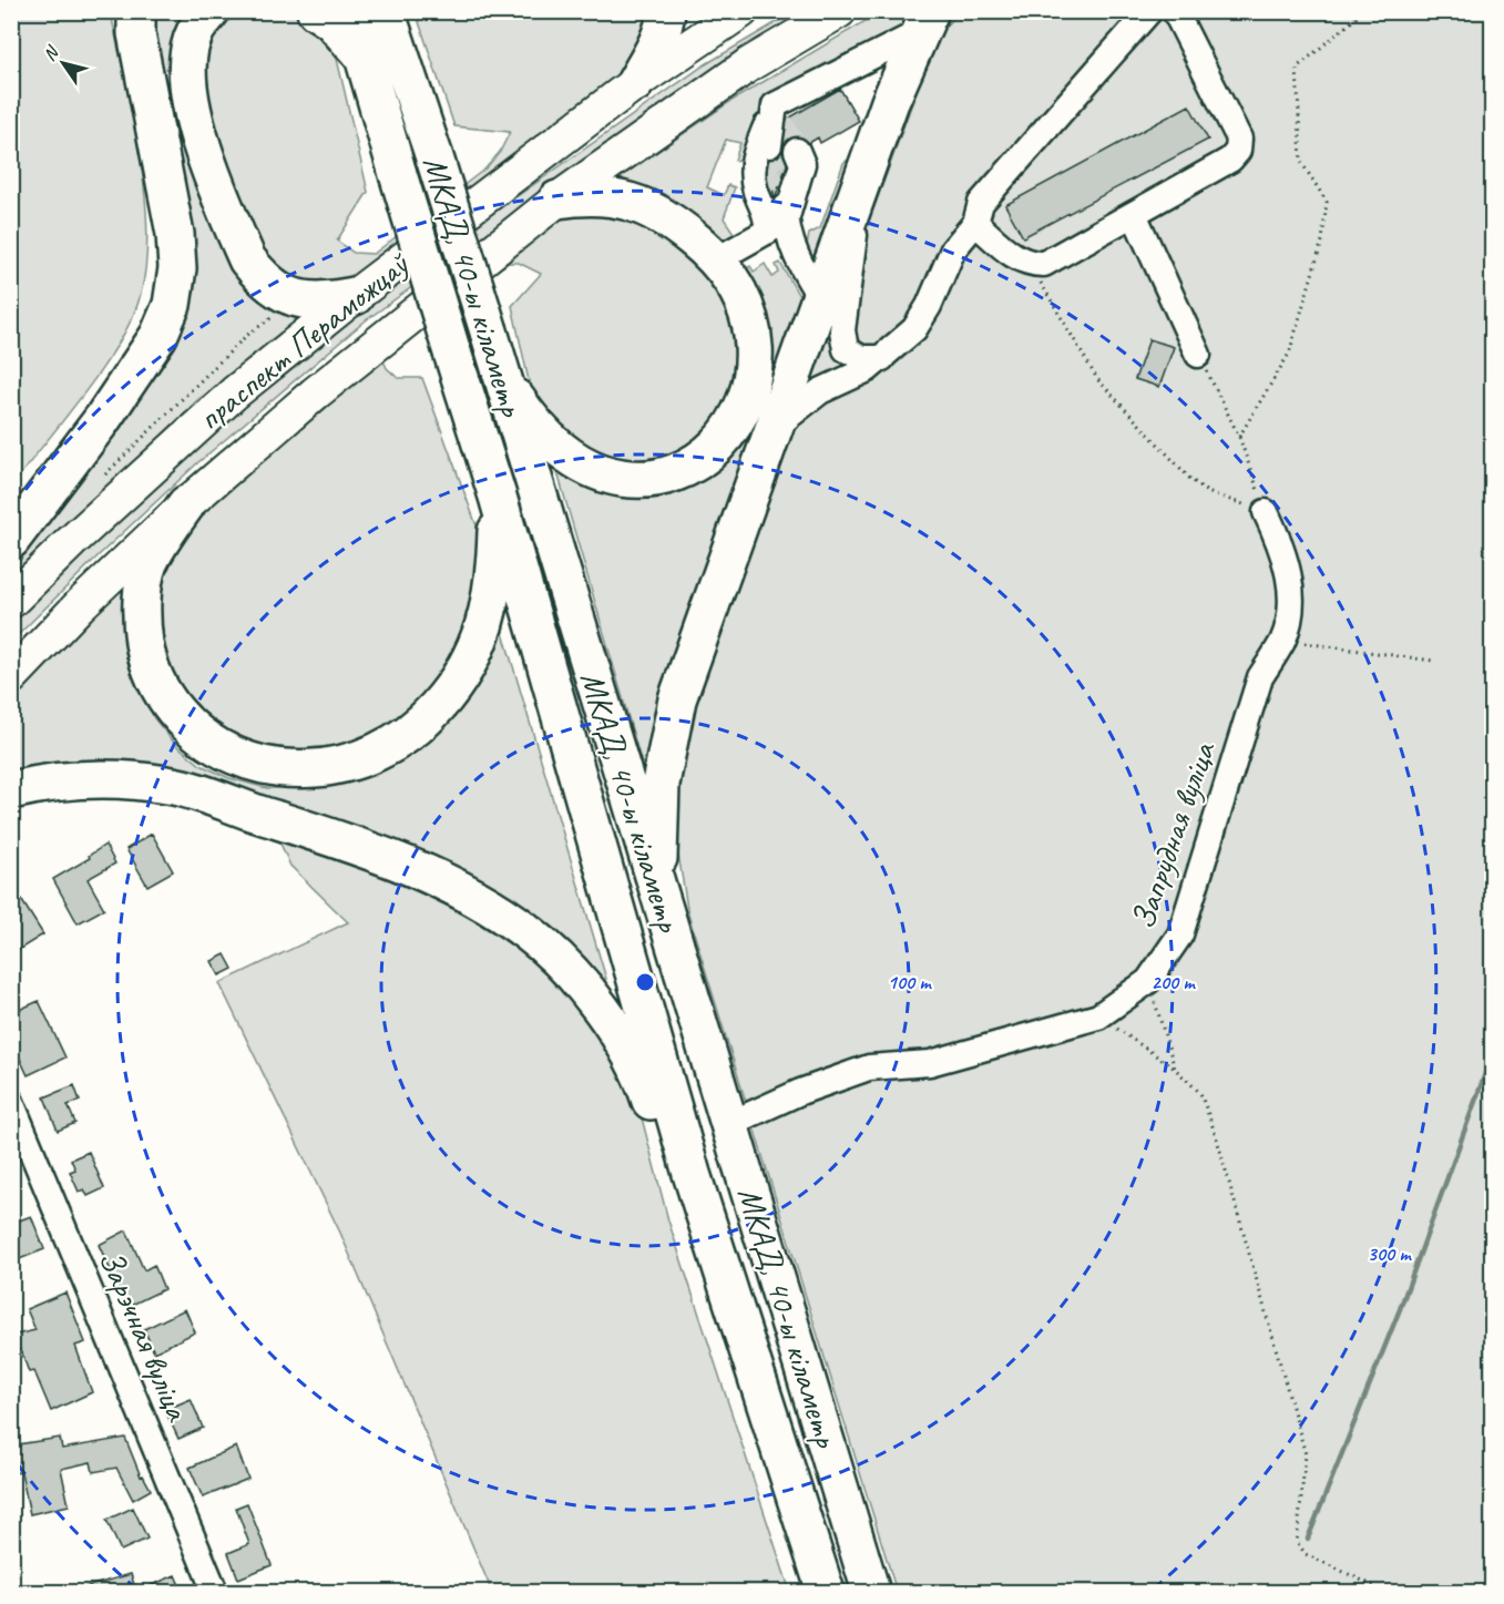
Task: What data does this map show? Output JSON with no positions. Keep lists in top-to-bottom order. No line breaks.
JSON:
{"streets":{"highway":["МКАД, 40-ы кіламетр"],"main road":["праспект Пераможцаў"],"street":["Запрудная вуліца","Зарэчная вуліца"]},"crossings":[["МКАД, 40-ы кіламетр","Запрудная вуліца"]],"north":"top left","rings":["100 m","200 m","300 m"]}
